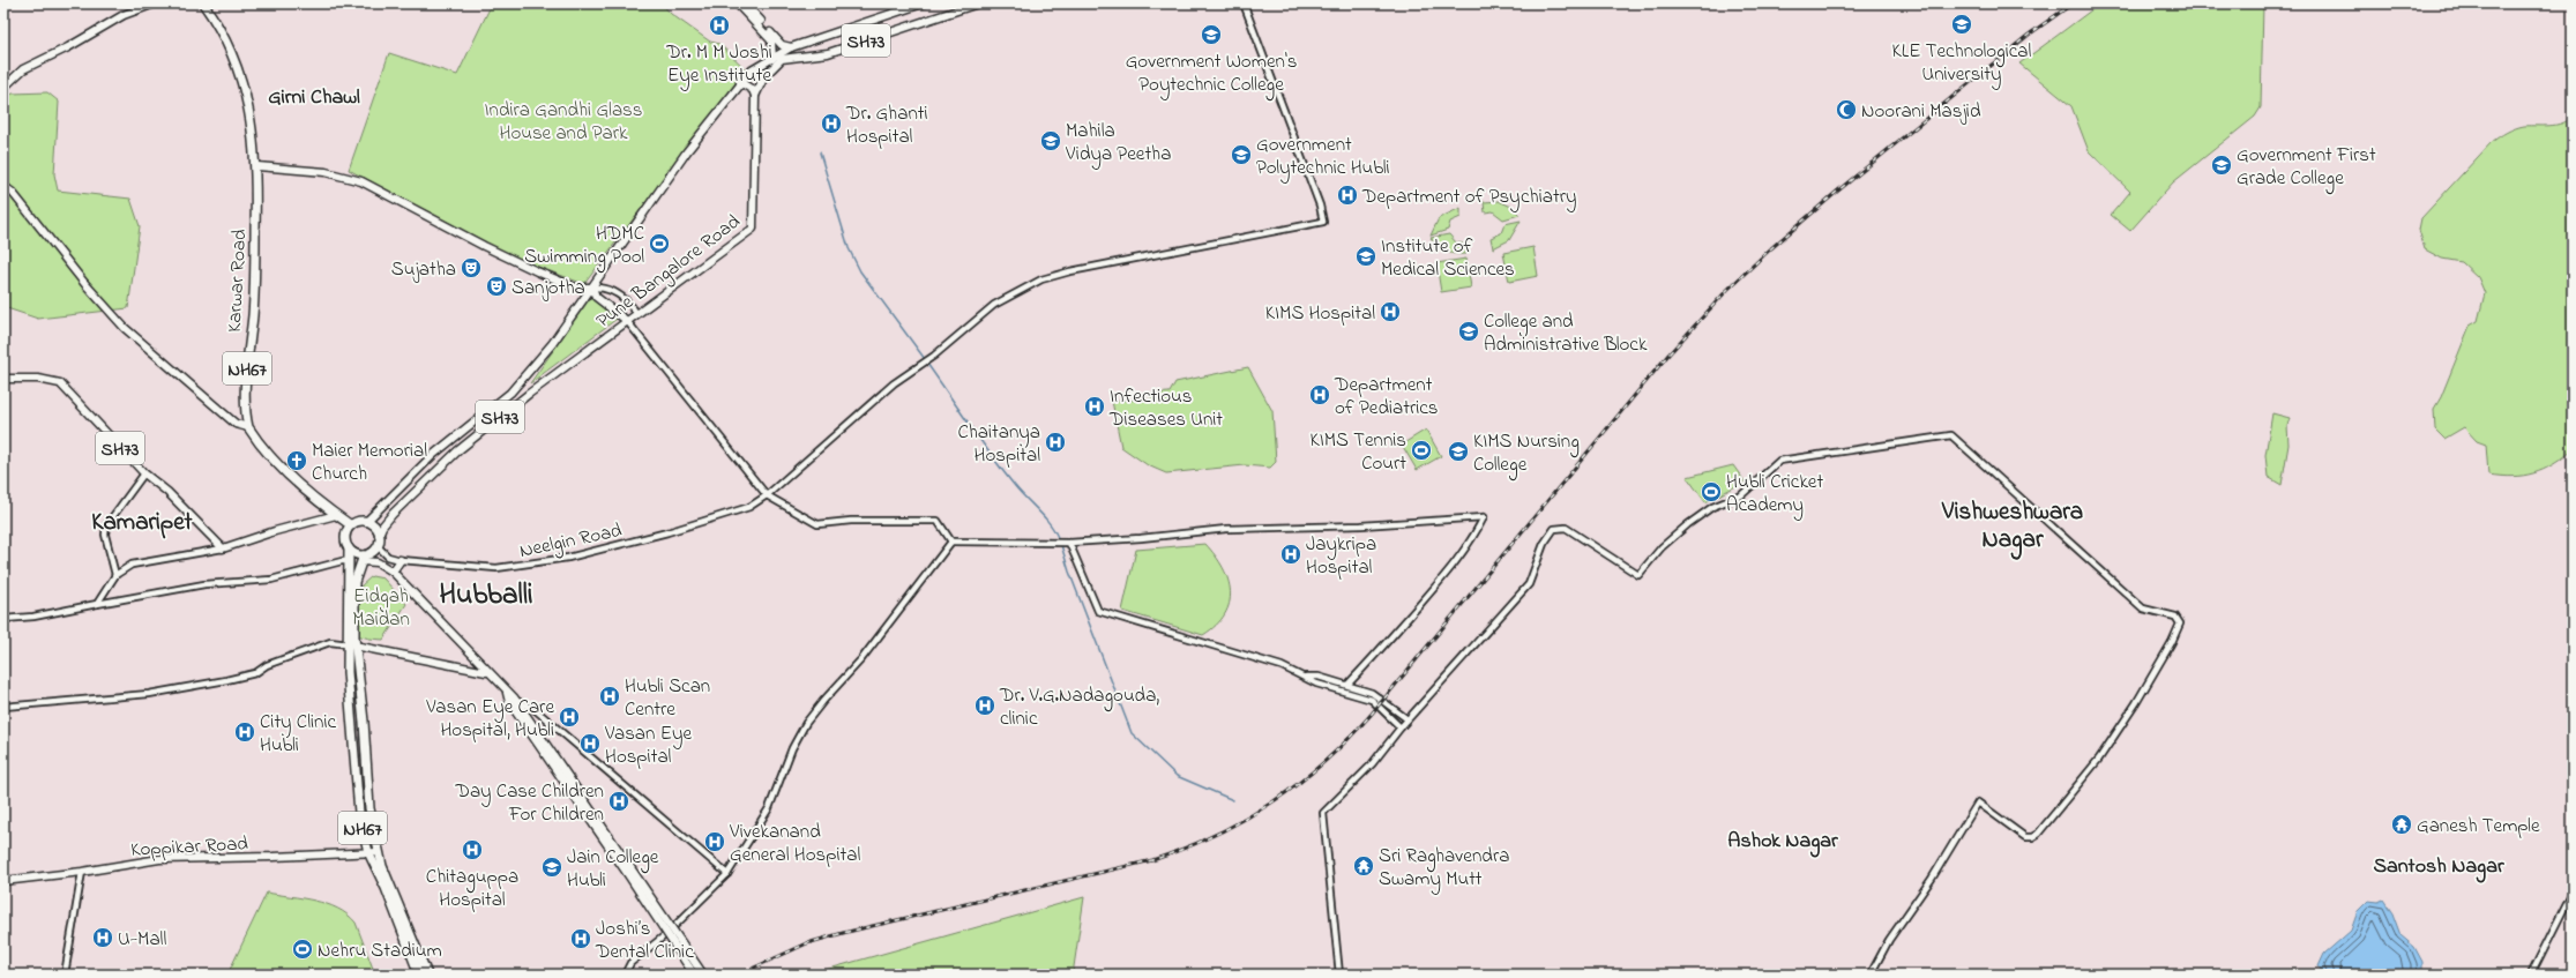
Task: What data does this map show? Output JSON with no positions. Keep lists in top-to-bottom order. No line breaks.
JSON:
{"streets":{"highway":["Karwar Road","NH67"],"main road":["SH73","Pune Bangalore Road","Koppikar Road"],"street":["Neelgin Road"]},"crossings":[["SH73","Pune Bangalore Road"],["Pune Bangalore Road","NH67"],["Pune Bangalore Road","Neelgin Road"],["NH67","Neelgin Road"],["NH67","Koppikar Road"]],"districts":["Girni Chawl","Vishweshwara Nagar","Kamaripet","Hubballi","Ashok Nagar","Santosh Nagar"],"parks":["Indira Gandhi Glass House and Park","Eidgah Maidan"],"places":{"school or university":["KLE Technological University","Government Women's Poytechnic College","Mahila Vidya Peetha","Government Polytechnic Hubli","Government First Grade College","Institute of Medical Sciences","College and Administrative Block","KIMS Nursing College","Jain College Hubli"],"hospital":["Dr. M M Joshi Eye Institute","Dr. Ghanti Hospital","Department of Psychiatry","KIMS Hospital","Department of Pediatrics","Infectious Diseases Unit","Chaitanya Hospital","Jaykripa Hospital","Hubli Scan Centre","Dr. V.G.Nadagouda, clinic","Vasan Eye Care Hospital, Hubli","City Clinic Hubli","Vasan Eye Hospital","Day Case Children For Children","Vivekanand General Hospital","Chitaguppa Hospital","U-Mall","Joshi’s Dental Clinic"],"mosque":["Noorani Masjid"],"sports":["HDMC Swimming Pool","KIMS Tennis Court","Hubli Cricket Academy","Nehru Stadium"],"theatre":["Sujatha","Sanjotha"],"church":["Maier Memorial Church"],"temple":["Ganesh Temple","Sri Raghavendra Swamy Mutt"]}}
